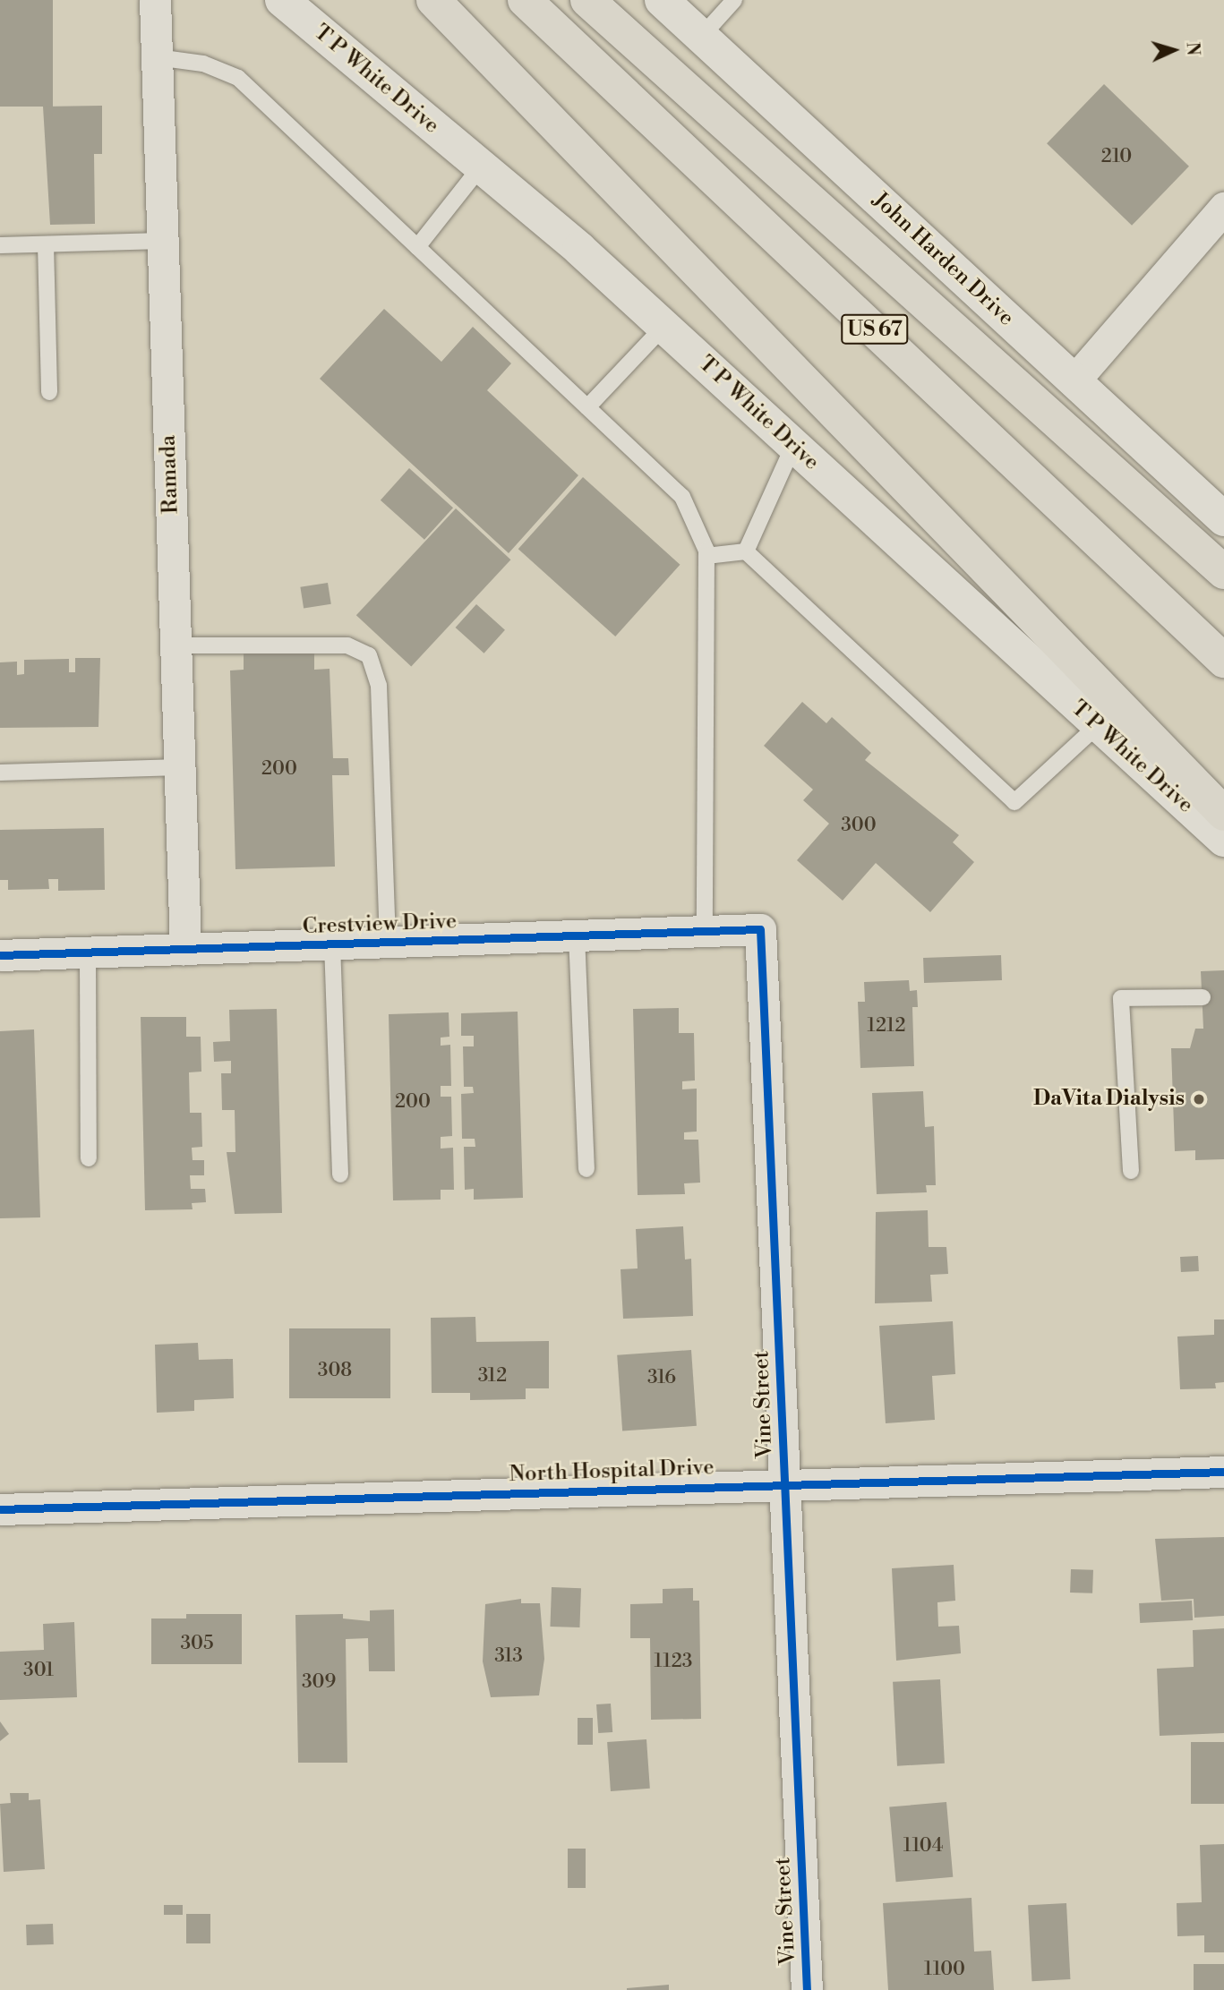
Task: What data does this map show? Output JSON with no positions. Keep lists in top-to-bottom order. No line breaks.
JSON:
{"streets":{"highway":["US 67"],"main road":["T P White Drive","John Harden Drive"],"street":["Ramada","Crestview Drive","Vine Street","North Hospital Drive"]},"crossings":[["Ramada","Crestview Drive"],["Crestview Drive","Vine Street"],["Vine Street","North Hospital Drive"]],"places":["DaVita Dialysis"],"house_numbers":["210","200","300","1212","200","308","312","316","305","313","1123","301","309","1104","1100"],"north":"right"}
